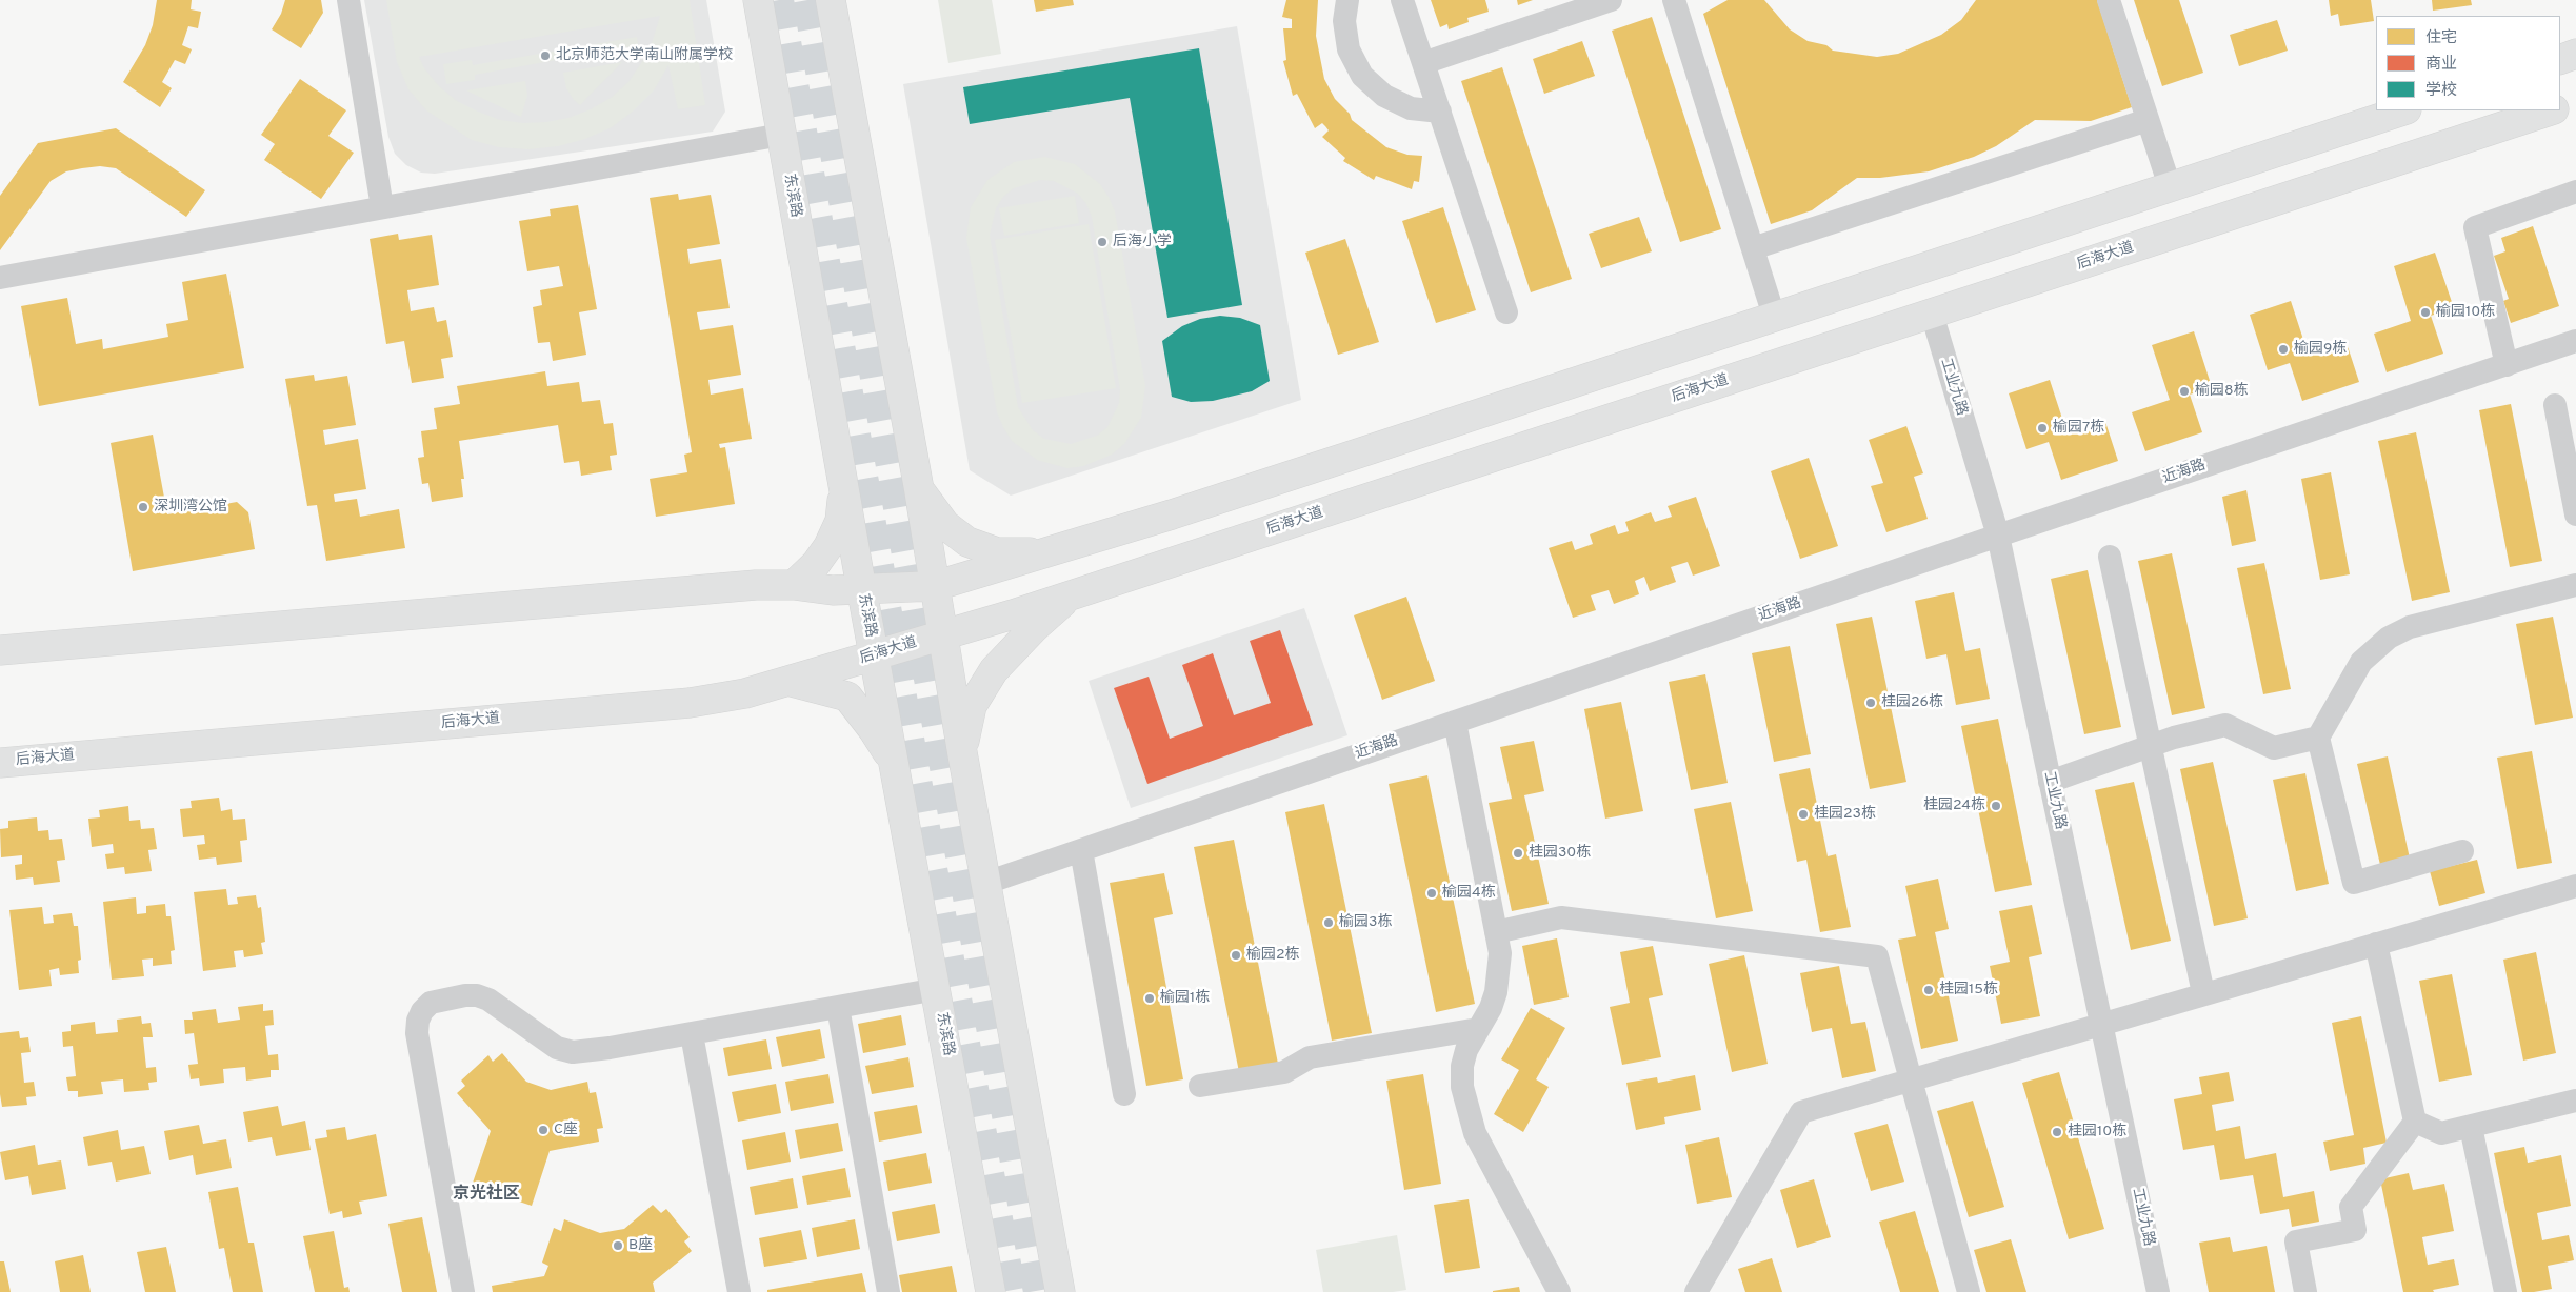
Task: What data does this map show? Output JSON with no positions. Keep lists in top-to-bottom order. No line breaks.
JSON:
{"streets":{"main road":["东滨路","后海大道"],"street":["工业九路","近海路"]},"crossings":[["东滨路","后海大道"],["后海大道","工业九路"],["工业九路","近海路"]],"districts":["京光社区"],"places":["北京师范大学南山附属学校","后海小学","榆园10栋","榆园9栋","榆园8栋","榆园7栋","深圳湾公馆","桂园26栋","桂园24栋","桂园23栋","桂园30栋","榆园4栋","榆园3栋","榆园2栋","桂园15栋","榆园1栋","C座","桂园10栋","B座"],"legend":["住宅","商业","学校"]}
